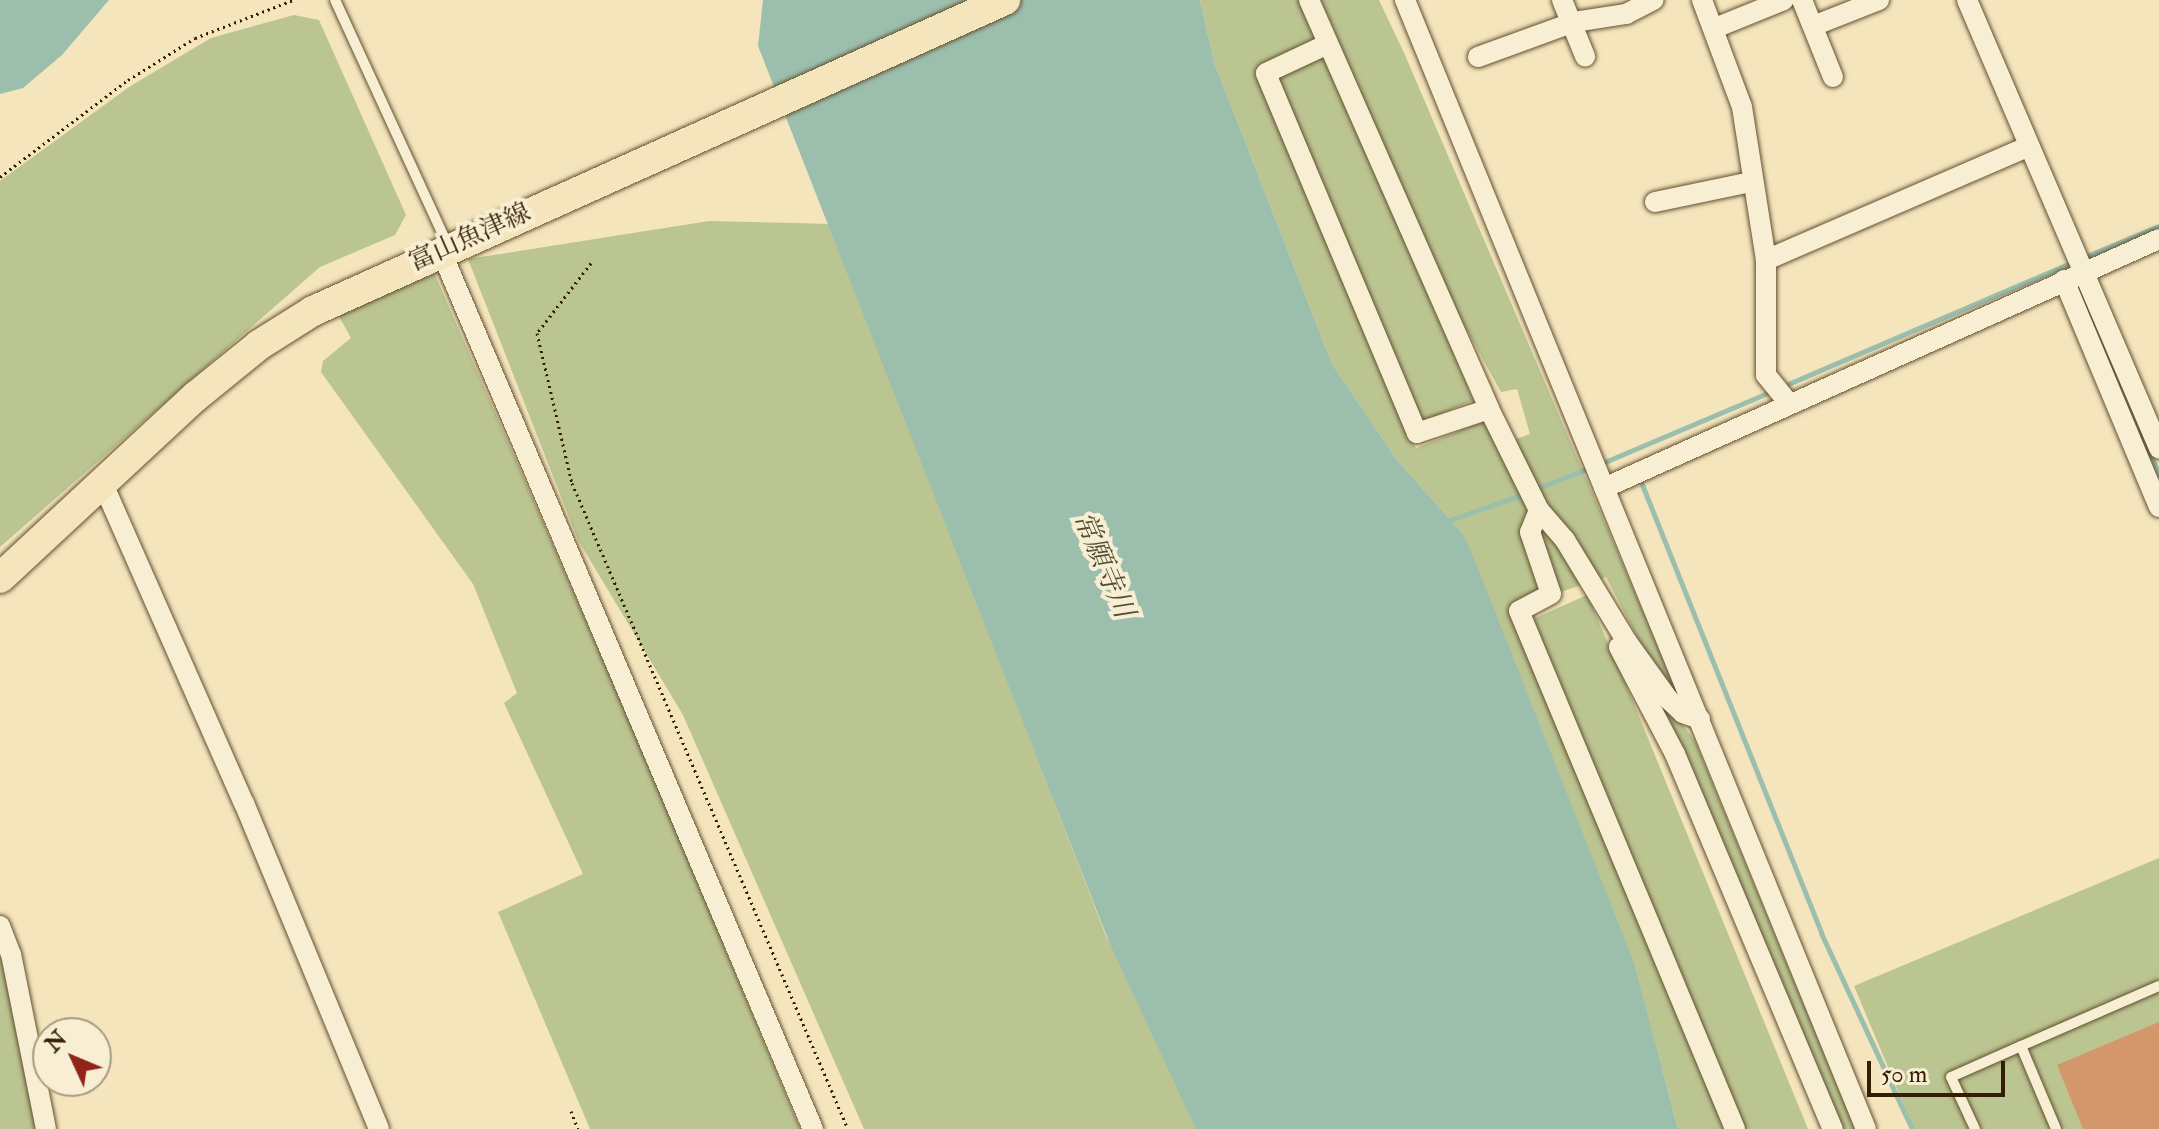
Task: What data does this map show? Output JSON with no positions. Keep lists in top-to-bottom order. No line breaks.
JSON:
{"streets":{"main road":["富山魚津線"]},"water":["常願寺川"],"scale_bar":"50 m","north":"top left"}
